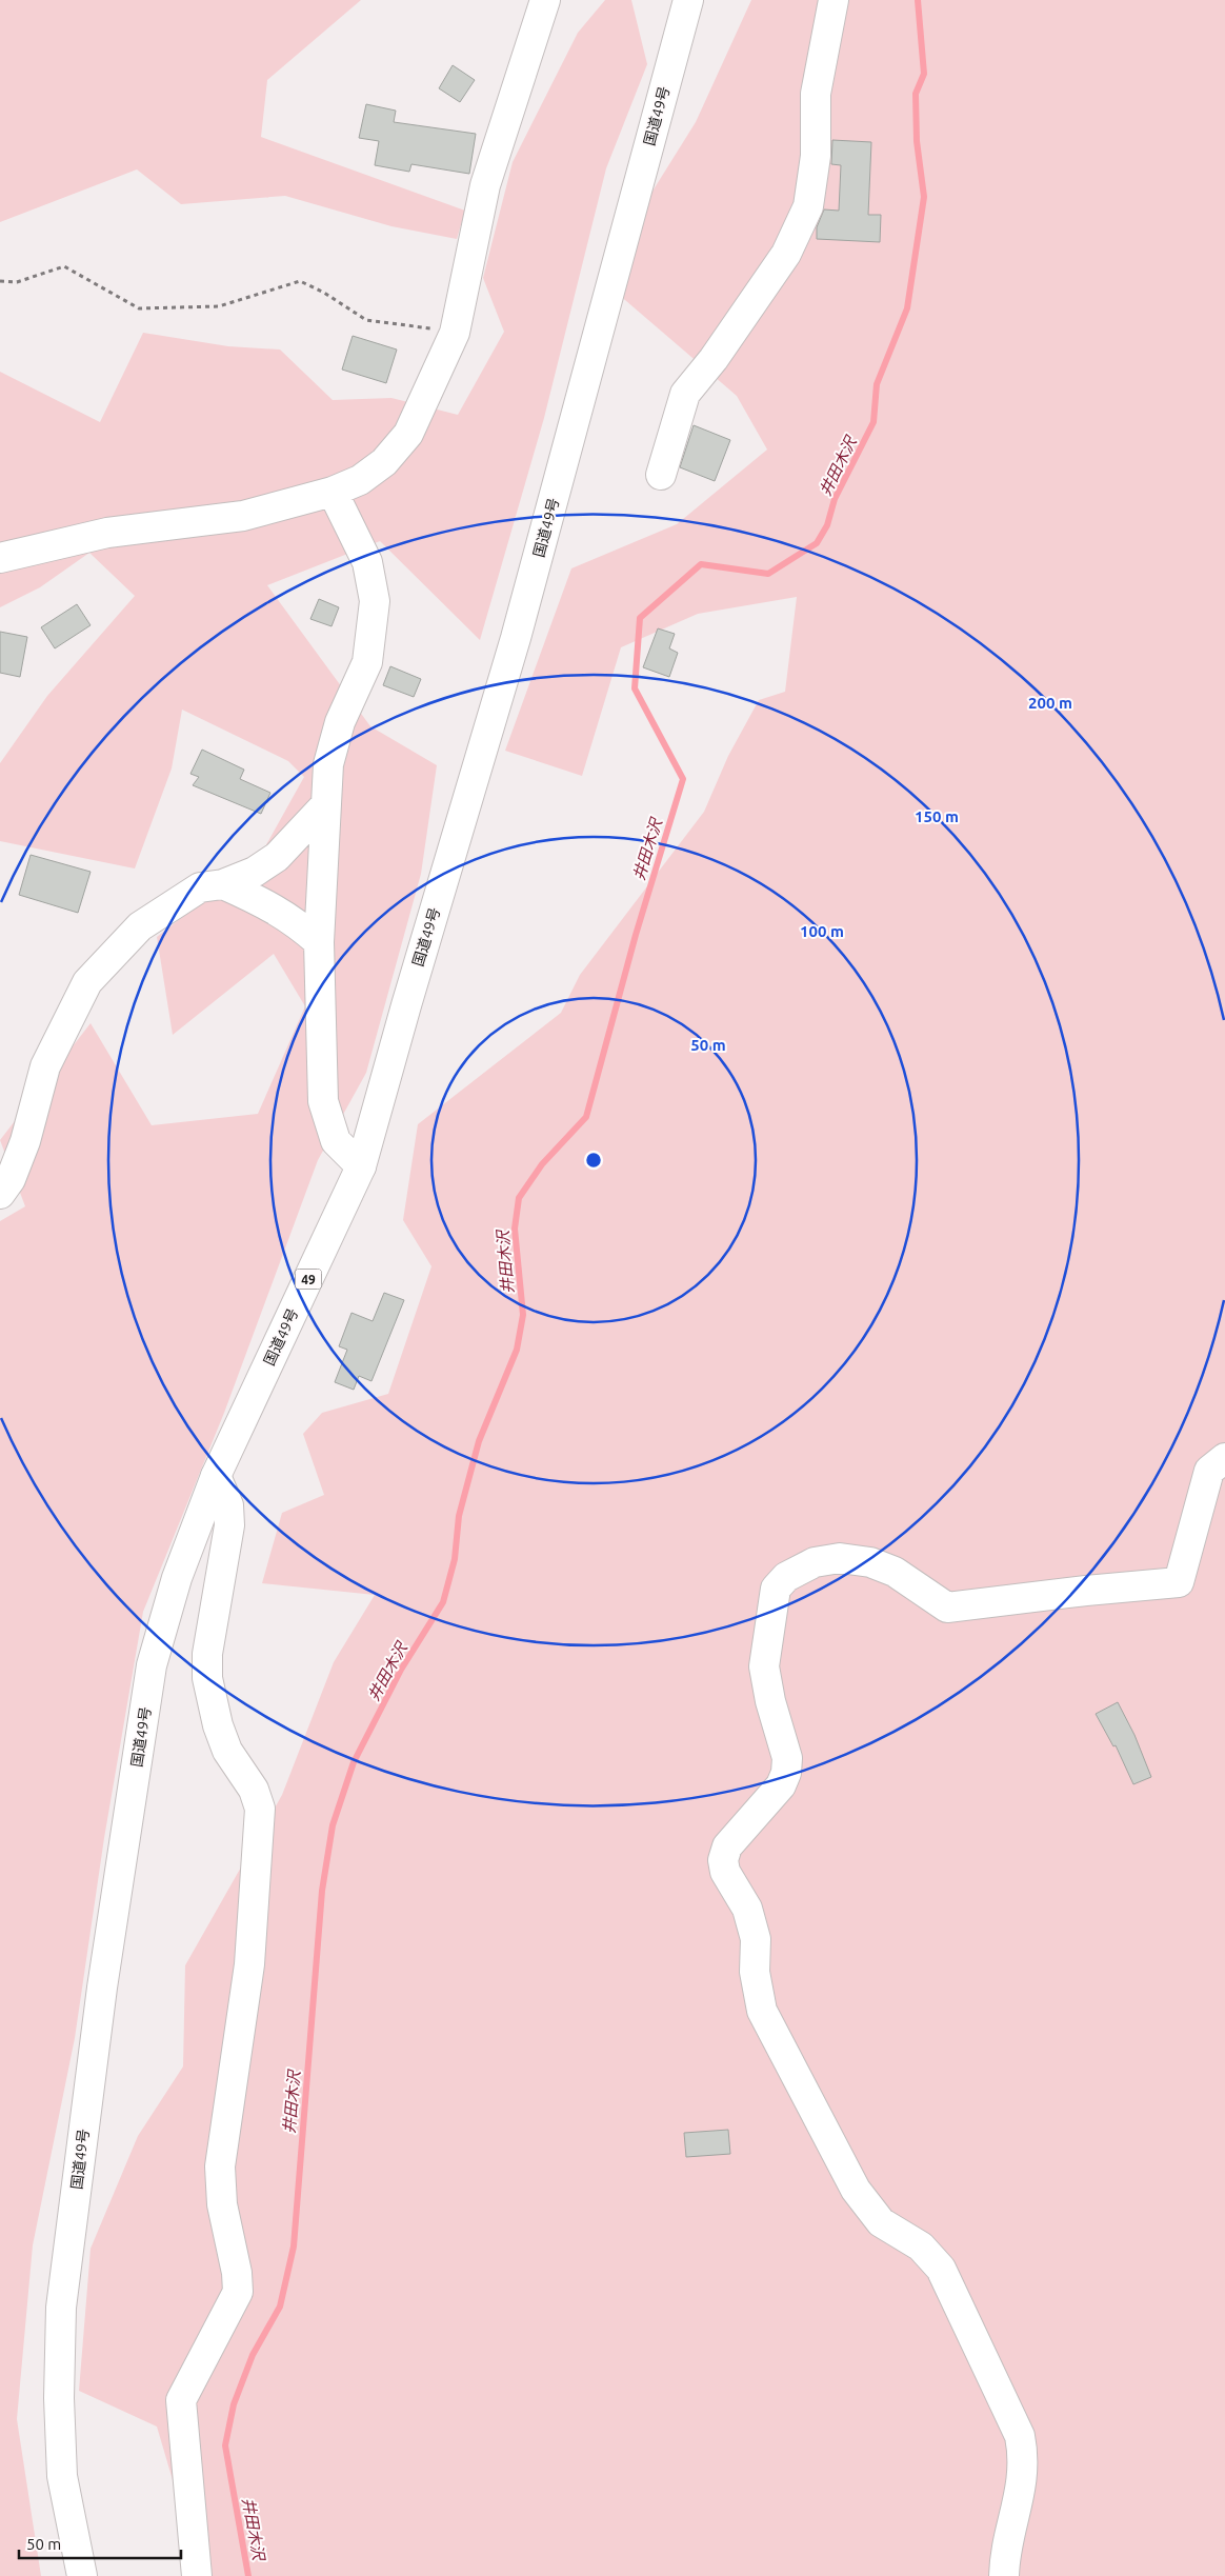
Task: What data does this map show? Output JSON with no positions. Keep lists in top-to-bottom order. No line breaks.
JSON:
{"streets":{"main road":["国道49号","49"]},"water":["井田木沢"],"scale_bar":"50 m","rings":["200 m","150 m","100 m","50 m"]}
